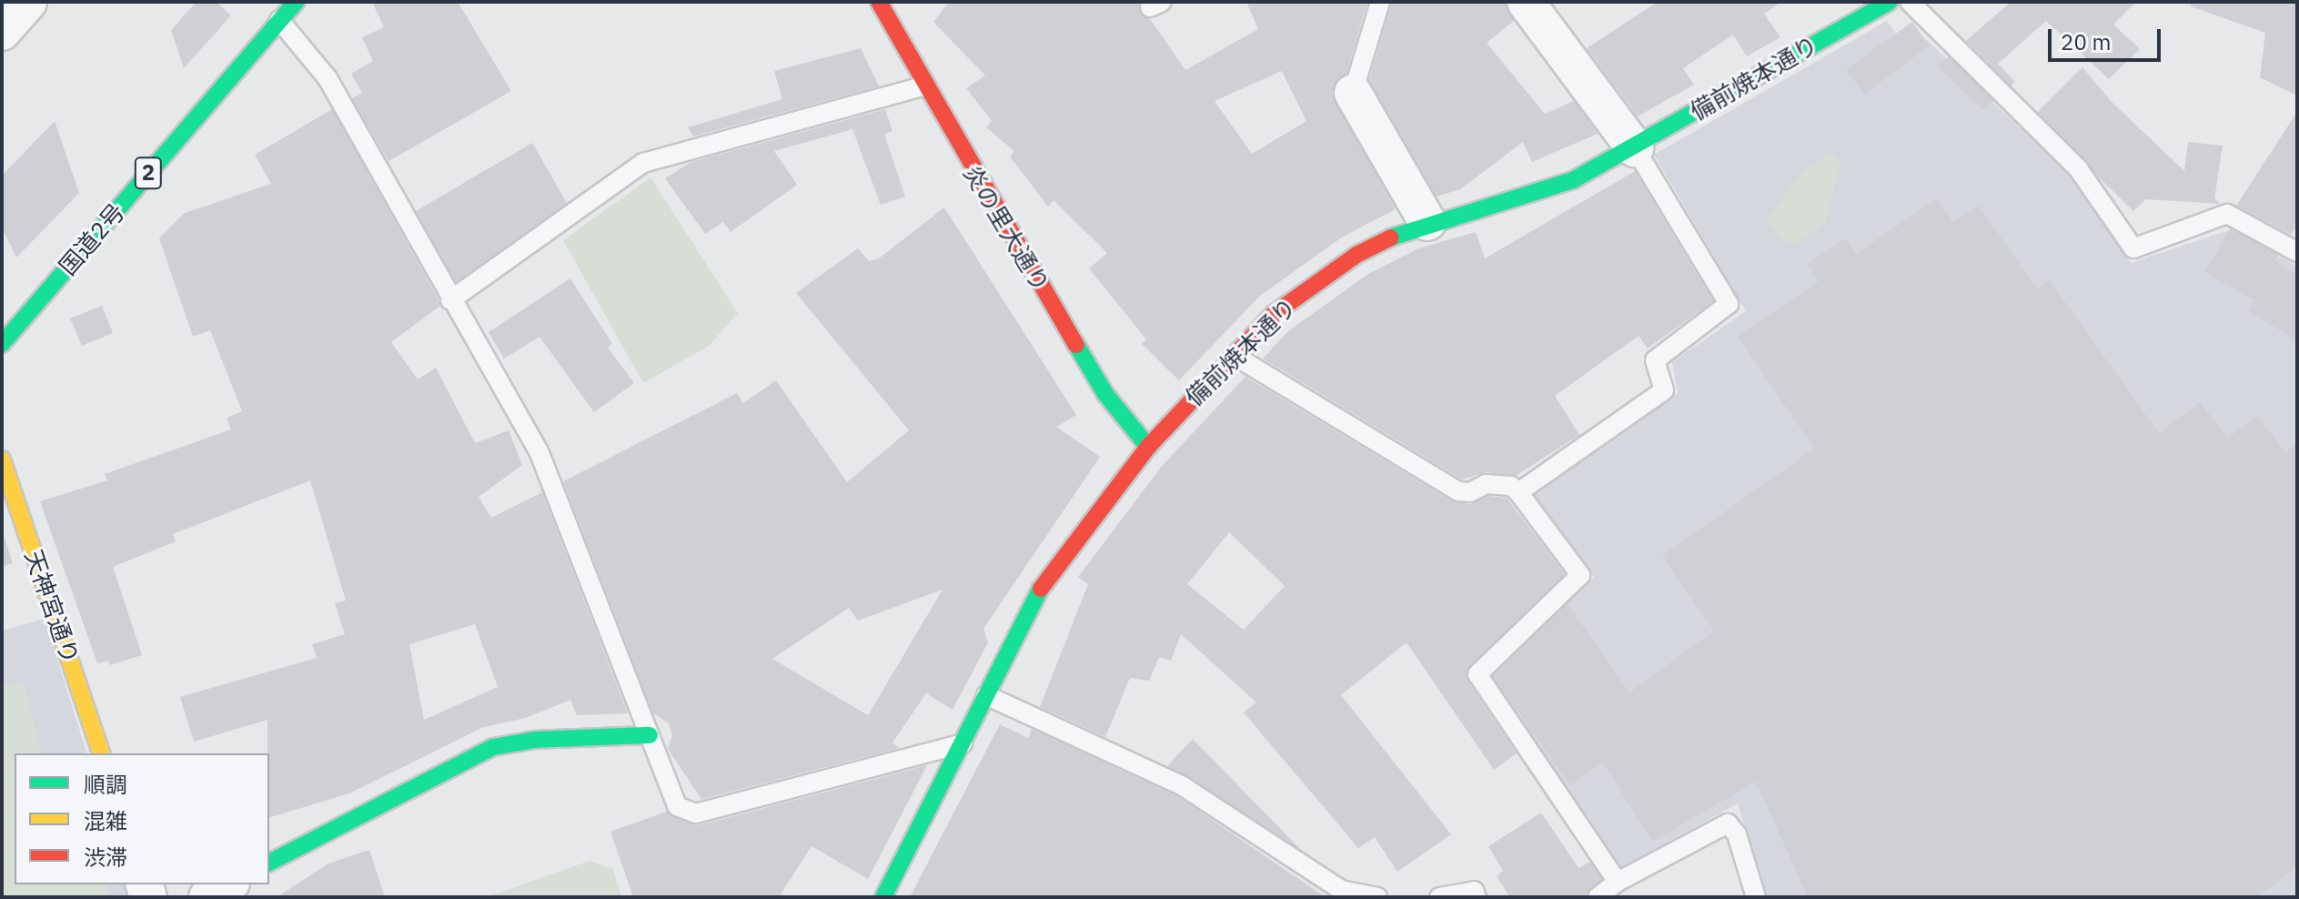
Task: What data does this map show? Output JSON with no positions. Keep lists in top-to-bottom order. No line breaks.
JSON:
{"streets":{"main road":["備前焼本通り","2","炎の里大通り","国道2号","天神宮通り"]},"crossings":[["備前焼本通り","炎の里大通り"]],"legend":["順調","混雑","渋滞"],"scale_bar":"20 m"}
